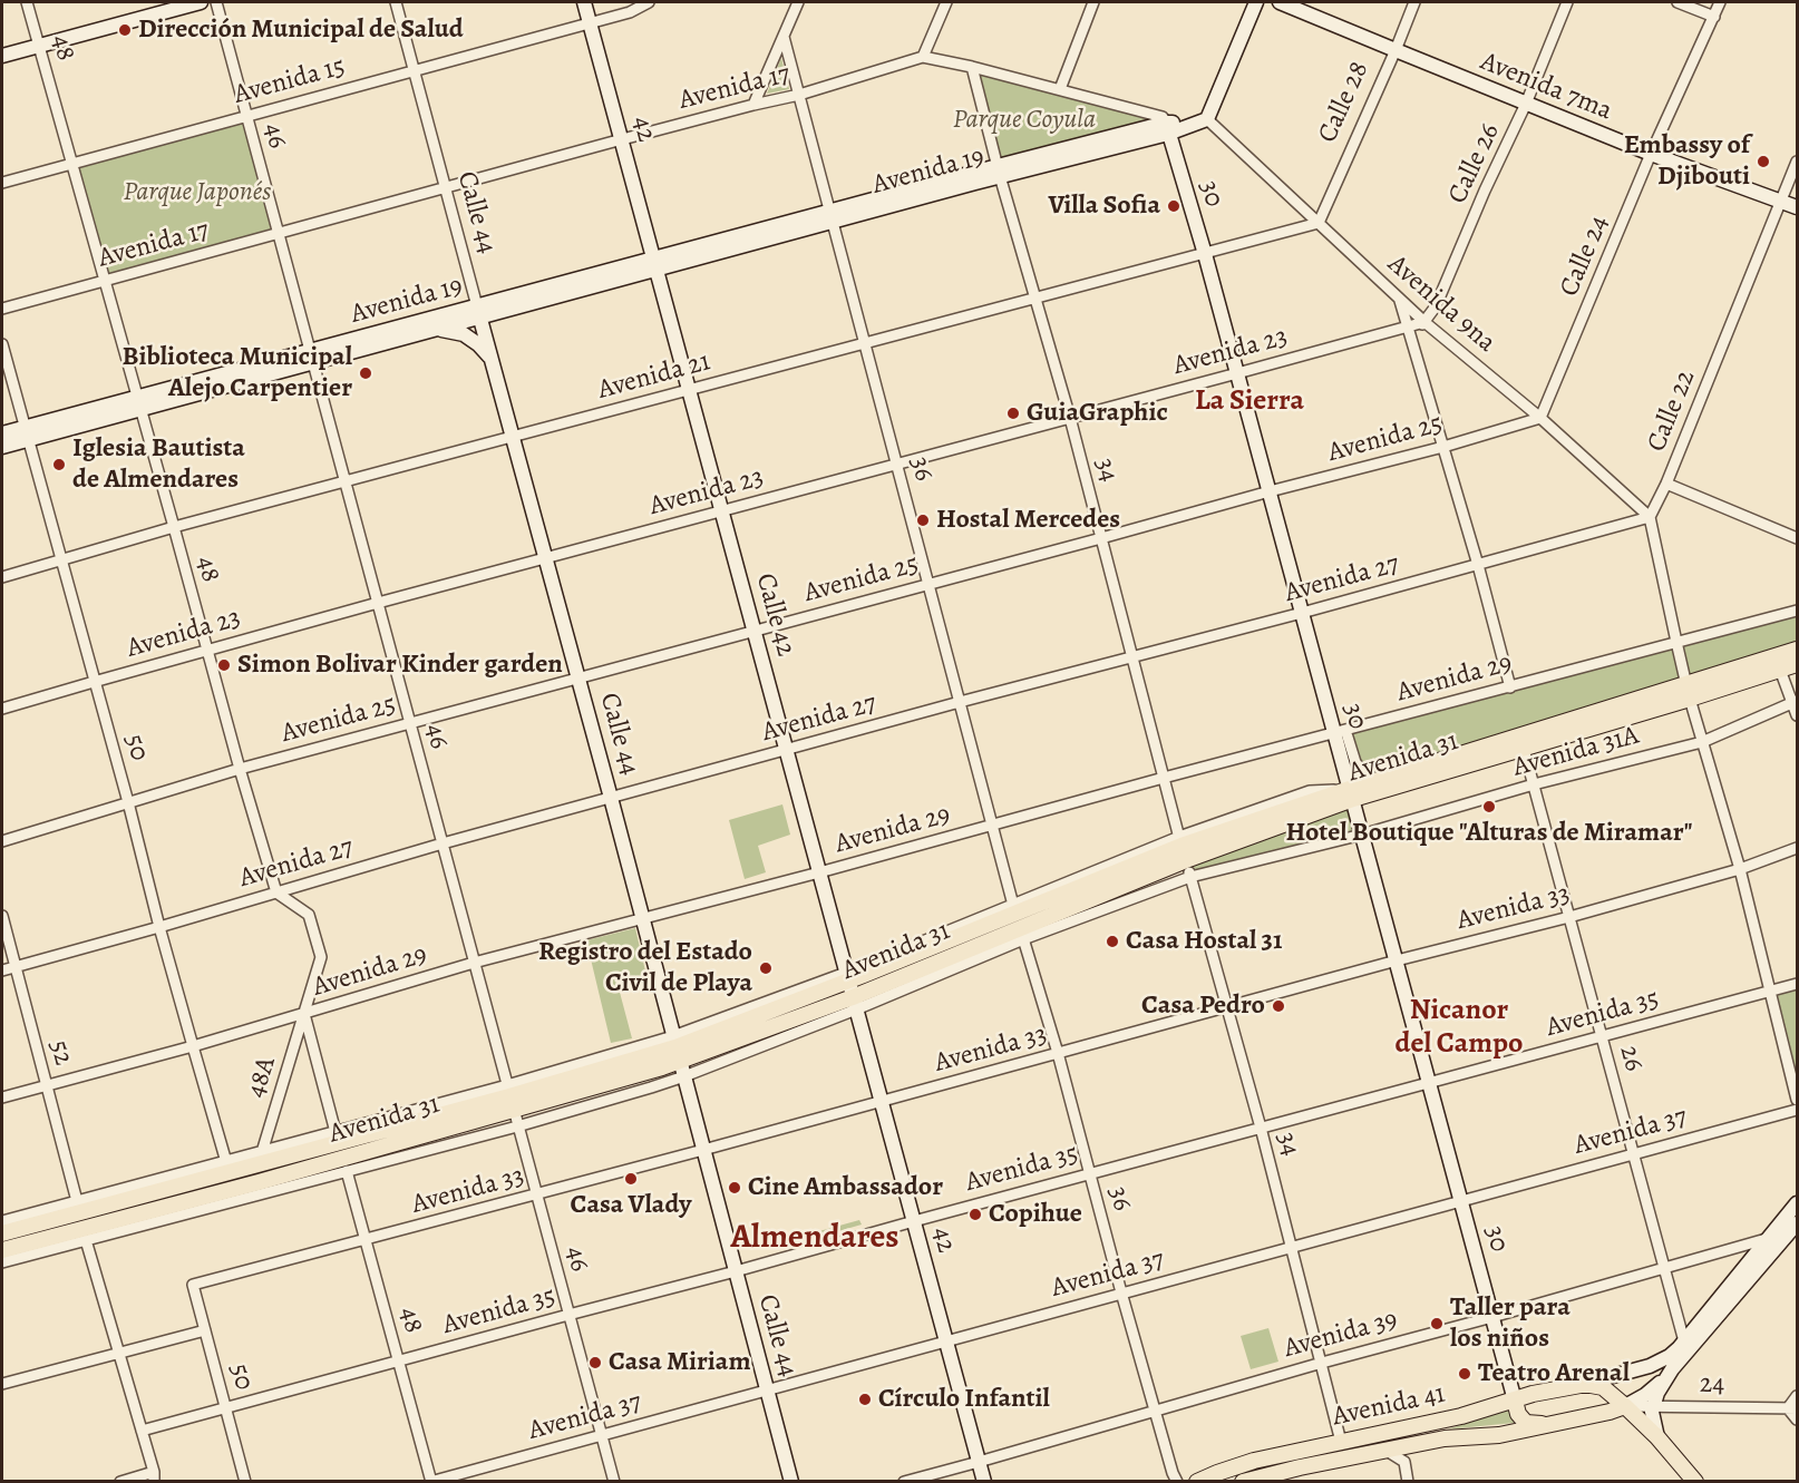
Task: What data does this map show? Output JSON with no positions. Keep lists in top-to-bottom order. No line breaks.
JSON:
{"streets":{"main road":["Avenida 7ma","42","Avenida 19","30","Calle 44","Calle 42","Avenida 31","Avenida 41"],"street":["48","Avenida 15","Avenida 17","Calle 28","46","Calle 26","Calle 24","Avenida 9na","Avenida 23","Avenida 21","Calle 22","Avenida 25","36","34","Avenida 27","Avenida 29","50","Avenida 31A","Avenida 33","Avenida 35","52","26","48A","Avenida 37","Avenida 39","24"]},"crossings":[["48","Avenida 15"],["48","Avenida 17"],["48","Avenida 19"],["48","Avenida 23"],["48","Avenida 21"],["48","Avenida 25"],["48","Avenida 27"],["48","Avenida 31"],["48","Avenida 33"],["48","Avenida 35"],["48","Avenida 37"],["Avenida 15","42"],["Avenida 15","46"],["Avenida 15","Calle 44"],["Avenida 7ma","Calle 28"],["Avenida 7ma","Calle 26"],["Avenida 7ma","Calle 24"],["Avenida 7ma","Calle 22"],["Avenida 17","42"],["Avenida 17","46"],["Avenida 17","Avenida 19"],["Avenida 17","30"],["Avenida 17","Calle 44"],["Avenida 17","36"],["Avenida 17","34"],["Calle 28","Avenida 9na"],["Calle 28","Avenida 21"],["42","Avenida 19"],["42","Calle 42"],["42","Avenida 31"],["42","Avenida 33"],["42","Avenida 35"],["42","Avenida 37"],["42","Avenida 39"],["46","Avenida 19"],["46","Avenida 23"],["46","Avenida 21"],["46","Avenida 25"],["46","Avenida 27"],["46","Avenida 29"],["46","Avenida 31"],["46","Avenida 33"],["46","Avenida 35"],["46","Avenida 37"],["Calle 26","Avenida 9na"],["Calle 26","Avenida 23"],["Avenida 19","30"],["Avenida 19","Calle 44"],["Avenida 19","Avenida 9na"],["Avenida 19","36"],["Avenida 19","34"],["Avenida 19","Calle 42"],["Avenida 19","50"],["30","Avenida 23"],["30","Avenida 21"],["30","Avenida 25"],["30","Avenida 27"],["30","Avenida 29"],["30","Avenida 31A"],["30","Avenida 31"],["30","Avenida 33"],["30","Avenida 35"],["30","Avenida 37"],["30","Avenida 39"],["30","Avenida 41"],["Calle 44","Avenida 23"],["Calle 44","Avenida 21"],["Calle 44","Avenida 25"],["Calle 44","Avenida 27"],["Calle 44","Avenida 29"],["Calle 44","Avenida 31"],["Calle 44","Avenida 33"],["Calle 44","Avenida 35"],["Calle 44","Avenida 37"],["Calle 24","Avenida 9na"],["Calle 24","Avenida 25"],["Avenida 9na","Avenida 23"],["Avenida 9na","Avenida 21"],["Avenida 9na","Calle 22"],["Avenida 9na","Avenida 25"],["Avenida 9na","Avenida 27"],["Avenida 23","36"],["Avenida 23","34"],["Avenida 23","Calle 42"],["Avenida 23","50"],["Avenida 21","36"],["Avenida 21","34"],["Avenida 21","Calle 42"],["Avenida 21","50"],["Calle 22","Avenida 27"],["Avenida 25","36"],["Avenida 25","34"],["Avenida 25","Calle 42"],["Avenida 25","50"],["36","Avenida 27"],["36","Avenida 29"],["36","Avenida 31"],["36","Avenida 33"],["36","Avenida 35"],["36","Avenida 37"],["36","Avenida 39"],["34","Avenida 27"],["34","Avenida 29"],["34","Avenida 31"],["34","Avenida 33"],["34","Avenida 35"],["34","Avenida 37"],["34","Avenida 39"],["34","Avenida 41"],["Avenida 27","Calle 42"],["Avenida 27","50"],["Avenida 27","52"],["Calle 42","Avenida 29"],["Calle 42","Avenida 31"],["Avenida 29","50"],["Avenida 29","52"],["Avenida 29","48A"],["50","Avenida 31"],["50","Avenida 33"],["50","Avenida 35"],["Avenida 31A","Avenida 31"],["Avenida 31A","26"],["Avenida 31","52"],["Avenida 31","26"],["Avenida 31","48A"],["Avenida 33","26"],["Avenida 35","26"],["26","Avenida 37"],["26","Avenida 39"],["24","Avenida 41"]],"districts":["La Sierra","Nicanor del Campo","Almendares"],"parks":["Parque Coyula","Parque Japonés"],"places":["Dirección Municipal de Salud","Embassy of Djibouti","Villa Sofia","Biblioteca Municipal Alejo Carpentier","GuiaGraphic","Iglesia Bautista de Almendares","Hostal Mercedes","Simon Bolivar Kinder garden","Hotel Boutique \"Alturas de Miramar\"","Casa Hostal 31","Registro del Estado Civil de Playa","Casa Pedro","Casa Vlady","Cine Ambassador","Copihue","Taller para los niños","Casa Miriam","Teatro Arenal","Círculo Infantil"]}
